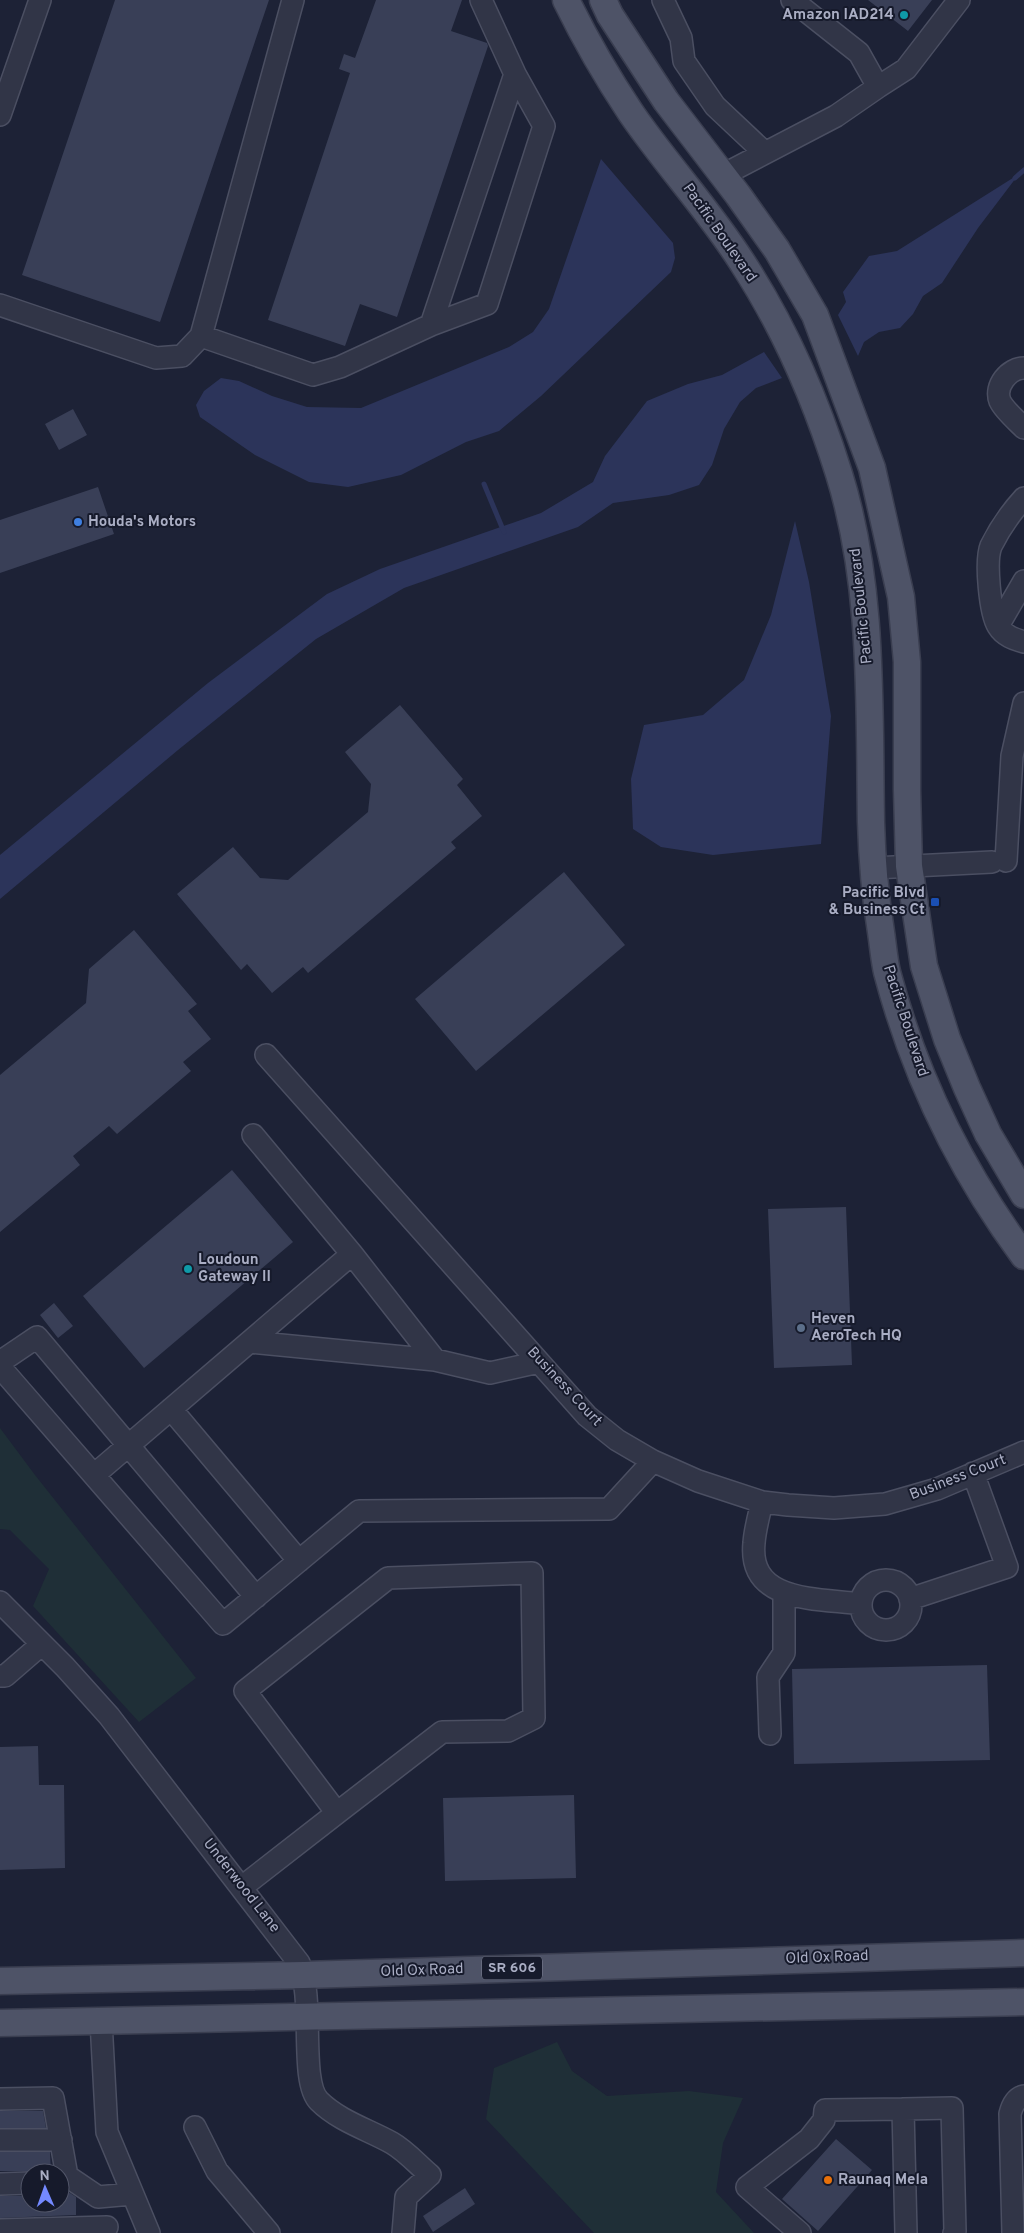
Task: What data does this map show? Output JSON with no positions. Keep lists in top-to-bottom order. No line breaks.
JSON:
{"streets":{"main road":["Pacific Boulevard","Old Ox Road","SR 606"],"street":["Business Court","Underwood Lane"]},"crossings":[["Underwood Lane","Old Ox Road"]],"places":{"other":["Amazon IAD214","Houda's Motors","Loudoun Gateway II","Heven AeroTech HQ","Raunaq Mela"],"transit":["Pacific Blvd & Business Ct"]},"north":"top"}
